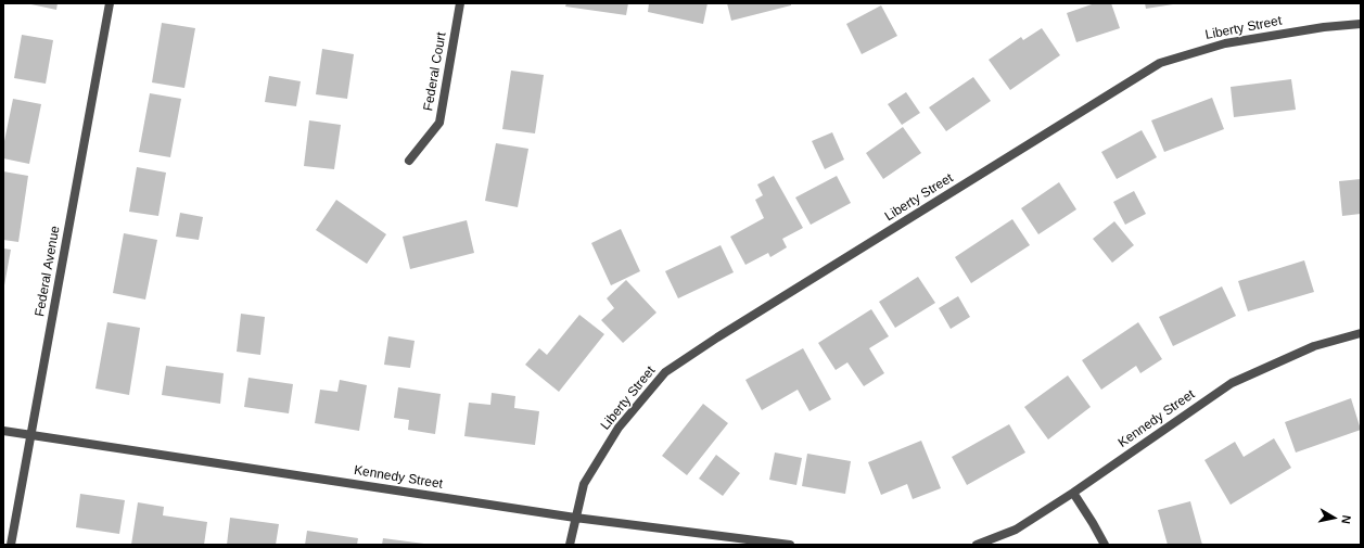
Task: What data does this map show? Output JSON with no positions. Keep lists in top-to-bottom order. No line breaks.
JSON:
{"streets":{"street":["Liberty Street","Federal Court","Federal Avenue","Kennedy Street"]},"crossings":[["Liberty Street","Kennedy Street"],["Federal Avenue","Kennedy Street"]],"north":"right"}
